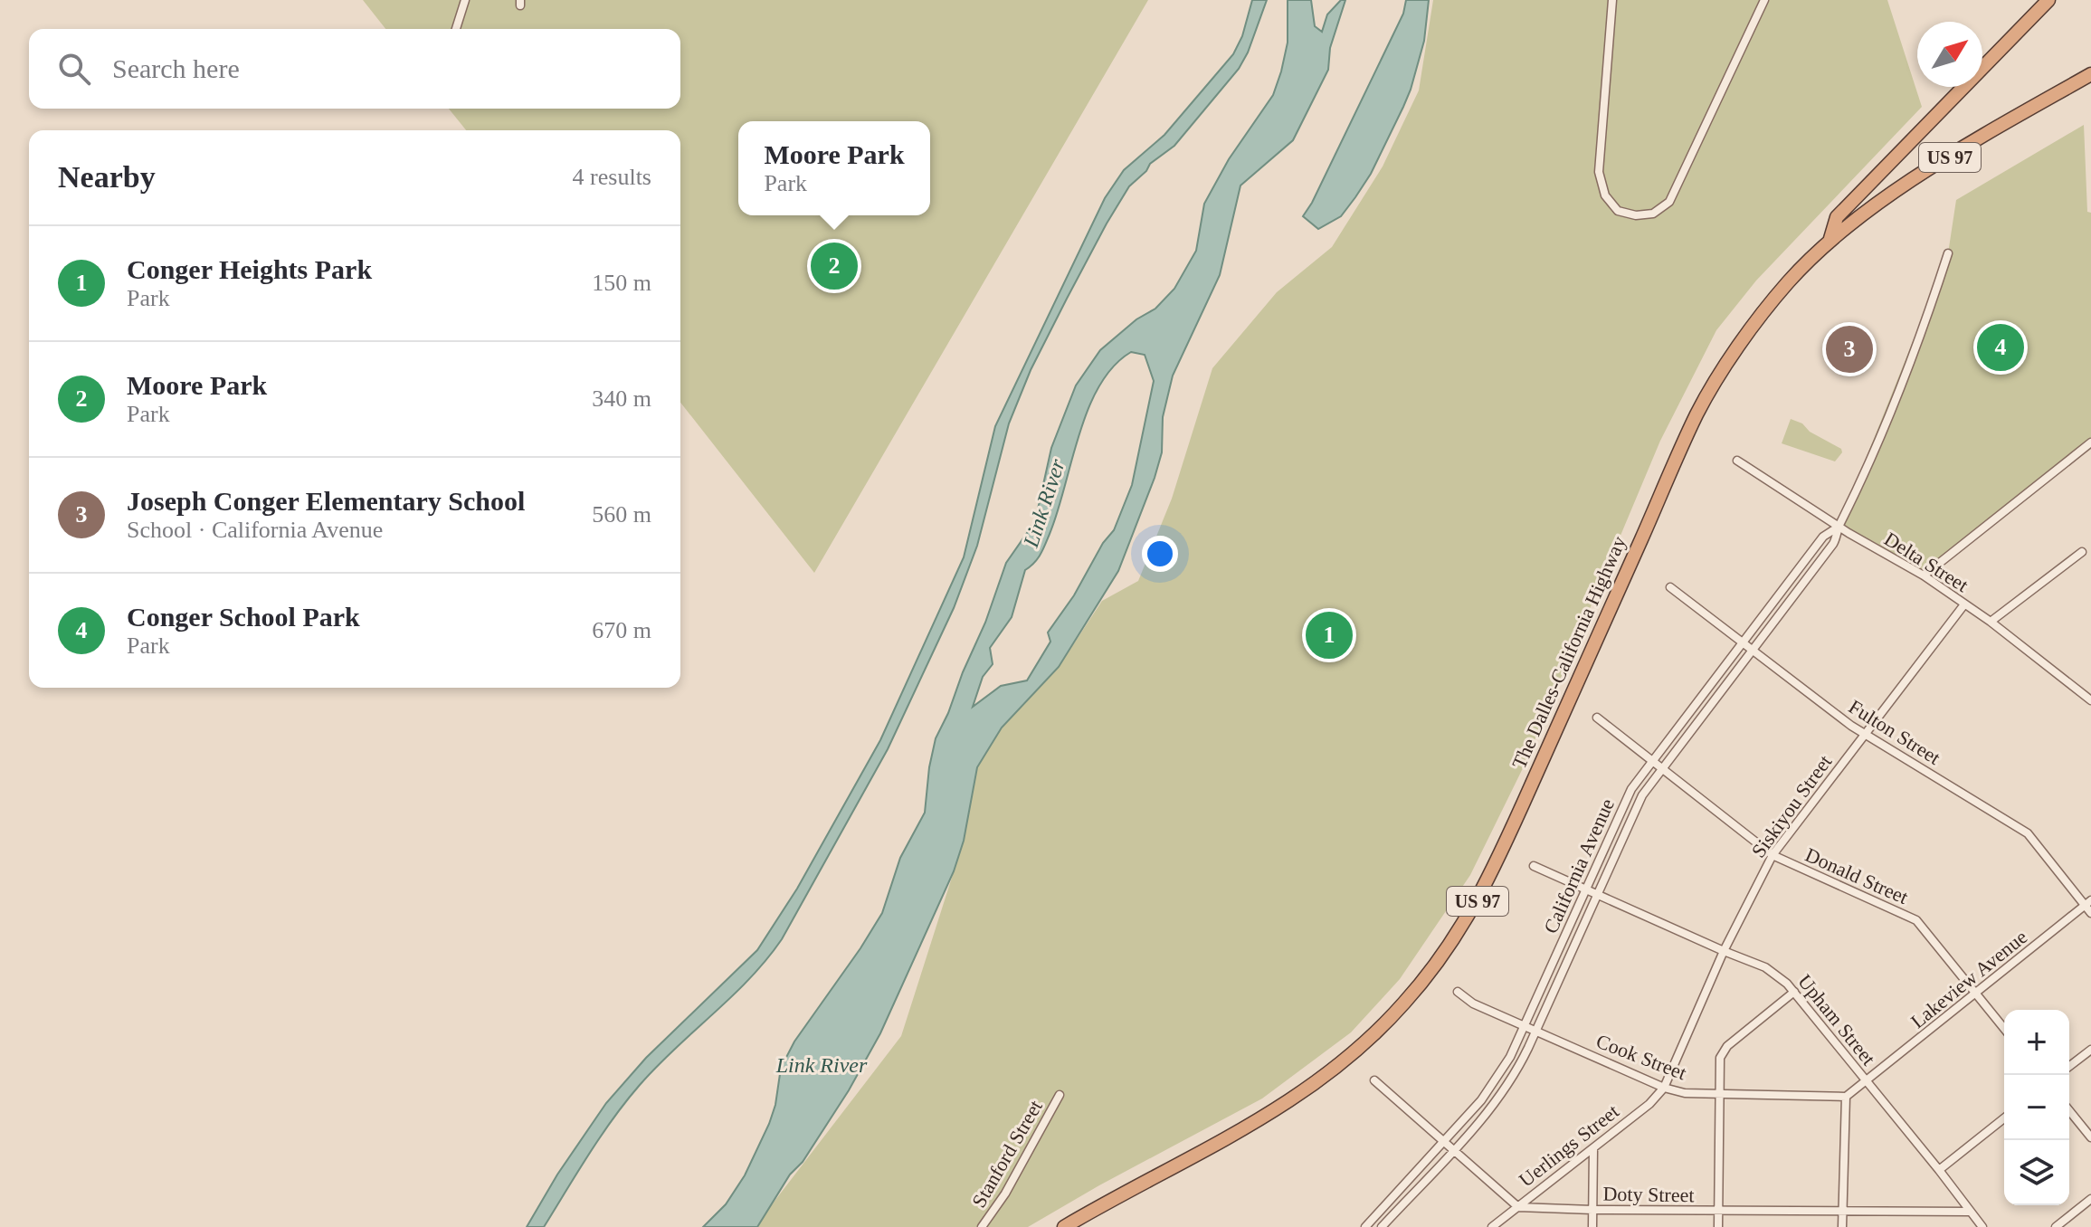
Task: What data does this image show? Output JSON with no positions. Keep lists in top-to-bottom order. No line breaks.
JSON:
{"streets":{"highway":["US 97","The Dalles-California Highway"],"street":["Delta Street","Fulton Street","Siskiyou Street","California Avenue","Donald Street","Lakeview Avenue","Upham Street","Cook Street","Uerlings Street","Stanford Street","Doty Street"]},"crossings":[["Delta Street","Siskiyou Street"],["Delta Street","California Avenue"],["Fulton Street","Siskiyou Street"],["Fulton Street","California Avenue"],["Fulton Street","Lakeview Avenue"],["Siskiyou Street","Donald Street"],["Siskiyou Street","Upham Street"],["Siskiyou Street","Cook Street"],["Siskiyou Street","Uerlings Street"],["California Avenue","Donald Street"],["California Avenue","Upham Street"],["California Avenue","Cook Street"],["Donald Street","Lakeview Avenue"],["Lakeview Avenue","Upham Street"],["Upham Street","Doty Street"],["Cook Street","Uerlings Street"],["Uerlings Street","Doty Street"]],"water":["Link River"],"north":"top right","page":{"search":"Search here","popup":["Moore Park","Park"],"heading":["Nearby","4 results"],"list":[{"mark":"1","name":"Conger Heights Park","note":"Park","value":"150 m"},{"mark":"2","name":"Moore Park","note":"Park","value":"340 m"},{"mark":"3","name":"Joseph Conger Elementary School","note":"School · California Avenue","value":"560 m"},{"mark":"4","name":"Conger School Park","note":"Park","value":"670 m"}],"pins":["2","4","3","1"],"map_buttons":["+","−"]}}
